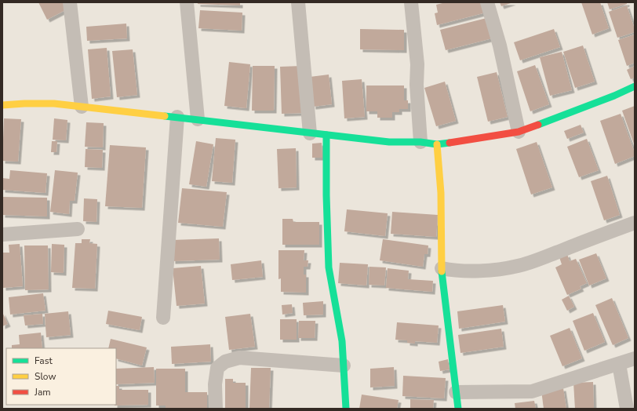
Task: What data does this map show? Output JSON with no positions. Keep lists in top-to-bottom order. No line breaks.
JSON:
{"legend":["Fast","Slow","Jam"]}
